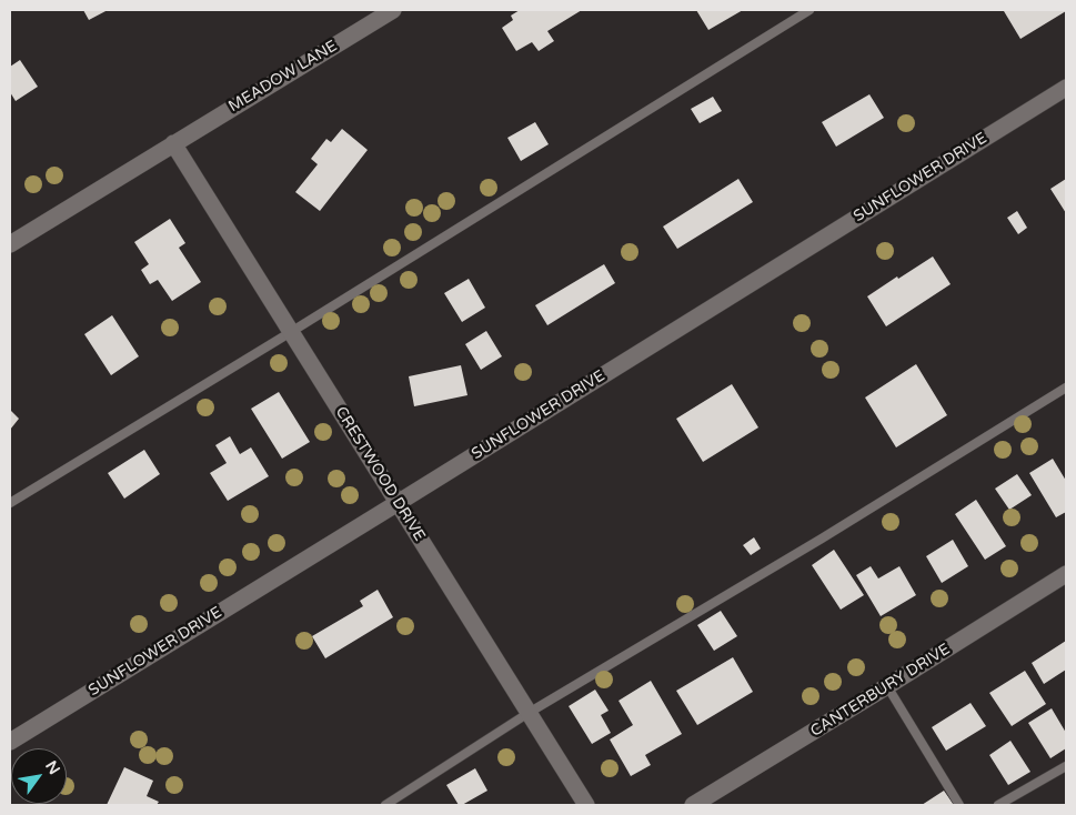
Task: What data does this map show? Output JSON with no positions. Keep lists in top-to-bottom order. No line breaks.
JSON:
{"streets":{"street":["MEADOW LANE","SUNFLOWER DRIVE","CRESTWOOD DRIVE","CANTERBURY DRIVE"]},"crossings":[["MEADOW LANE","CRESTWOOD DRIVE"],["SUNFLOWER DRIVE","CRESTWOOD DRIVE"]],"north":"top right"}
